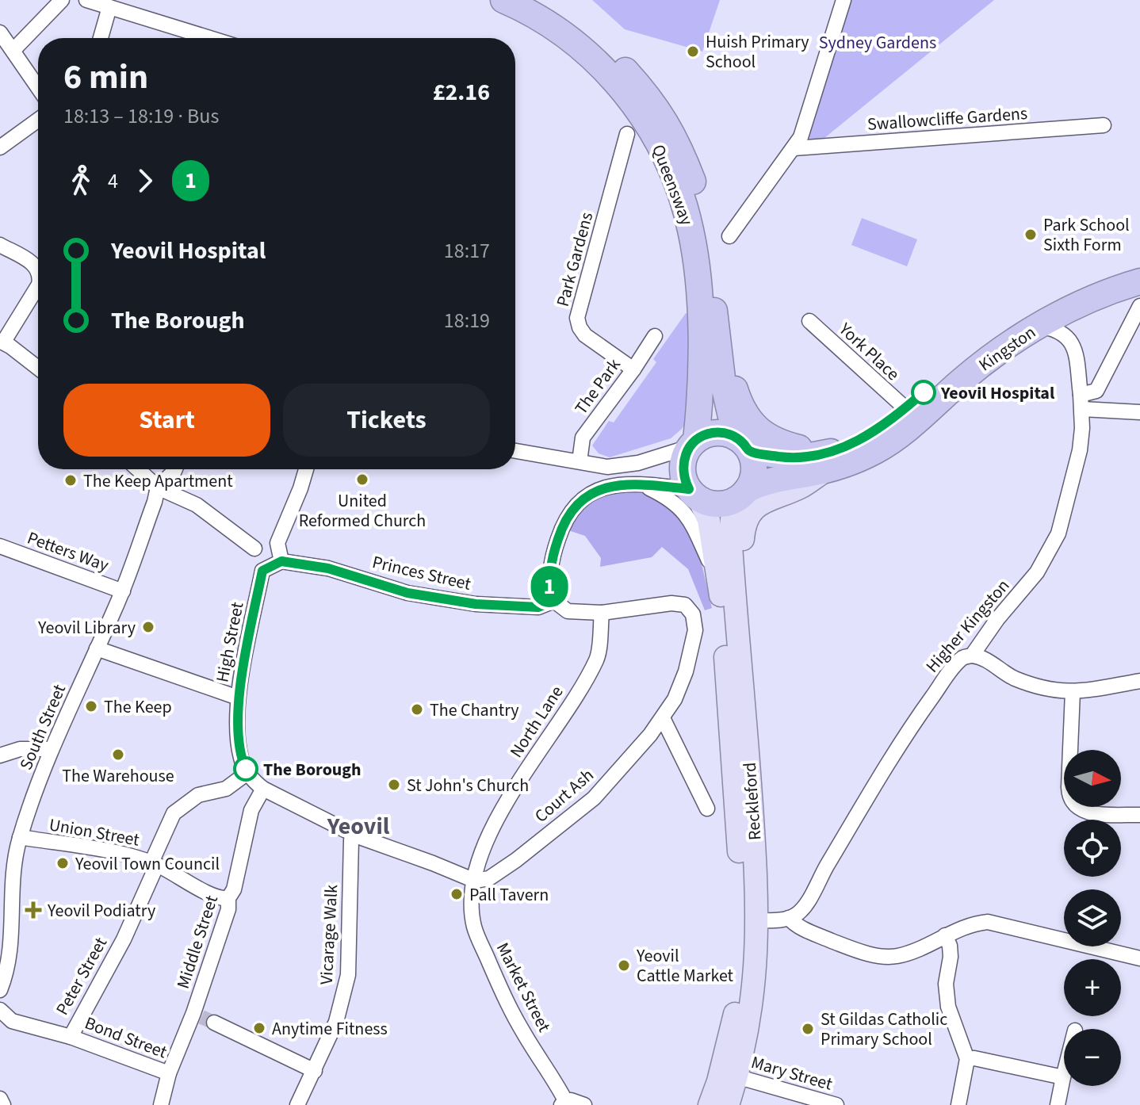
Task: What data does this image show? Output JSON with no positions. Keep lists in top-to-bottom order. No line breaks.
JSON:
{"streets":{"highway":["Queensway","Kingston"],"main road":["Reckleford"],"street":["Swallowcliffe Gardens","Park Gardens","York Place","The Park","Petters Way","Princes Street","Higher Kingston","High Street","North Lane","South Street","Court Ash","Union Street","Vicarage Walk","Middle Street","Peter Street","Market Street","Bond Street","Mary Street"]},"crossings":[["Queensway","Kingston"],["Queensway","Reckleford"],["Park Gardens","The Park"],["Kingston","York Place"],["Kingston","Higher Kingston"],["Kingston","Reckleford"],["Petters Way","South Street"],["Princes Street","Court Ash"],["High Street","North Lane"],["High Street","Court Ash"],["High Street","Vicarage Walk"],["High Street","Middle Street"],["High Street","Peter Street"],["High Street","Market Street"],["North Lane","Court Ash"],["North Lane","Market Street"],["South Street","Union Street"],["Court Ash","Market Street"],["Reckleford","Mary Street"],["Union Street","Middle Street"],["Union Street","Peter Street"],["Middle Street","Bond Street"],["Peter Street","Bond Street"]],"districts":["Yeovil"],"parks":["Sydney Gardens"],"places":{"other":["Huish Primary School","Park School Sixth Form","Yeovil Hospital","United Reformed Church","The Keep Apartment","Yeovil Library","The Keep","The Chantry","The Warehouse","The Borough","St John's Church","Yeovil Town Council","Pall Tavern","Yeovil Cattle Market","Anytime Fitness","St Gildas Catholic Primary School"],"health":["Yeovil Podiatry"]},"lines":["bus line 1"],"north":"right","page":{"on_map":"1","heading":["6 min","18:13 – 18:19 · Bus","£2.16"],"legs":["4","1"],"list":[{"name":"Yeovil Hospital","value":"18:17"},{"name":"The Borough","value":"18:19"}],"buttons":["Start","Tickets"],"map_buttons":["+","−"]}}
